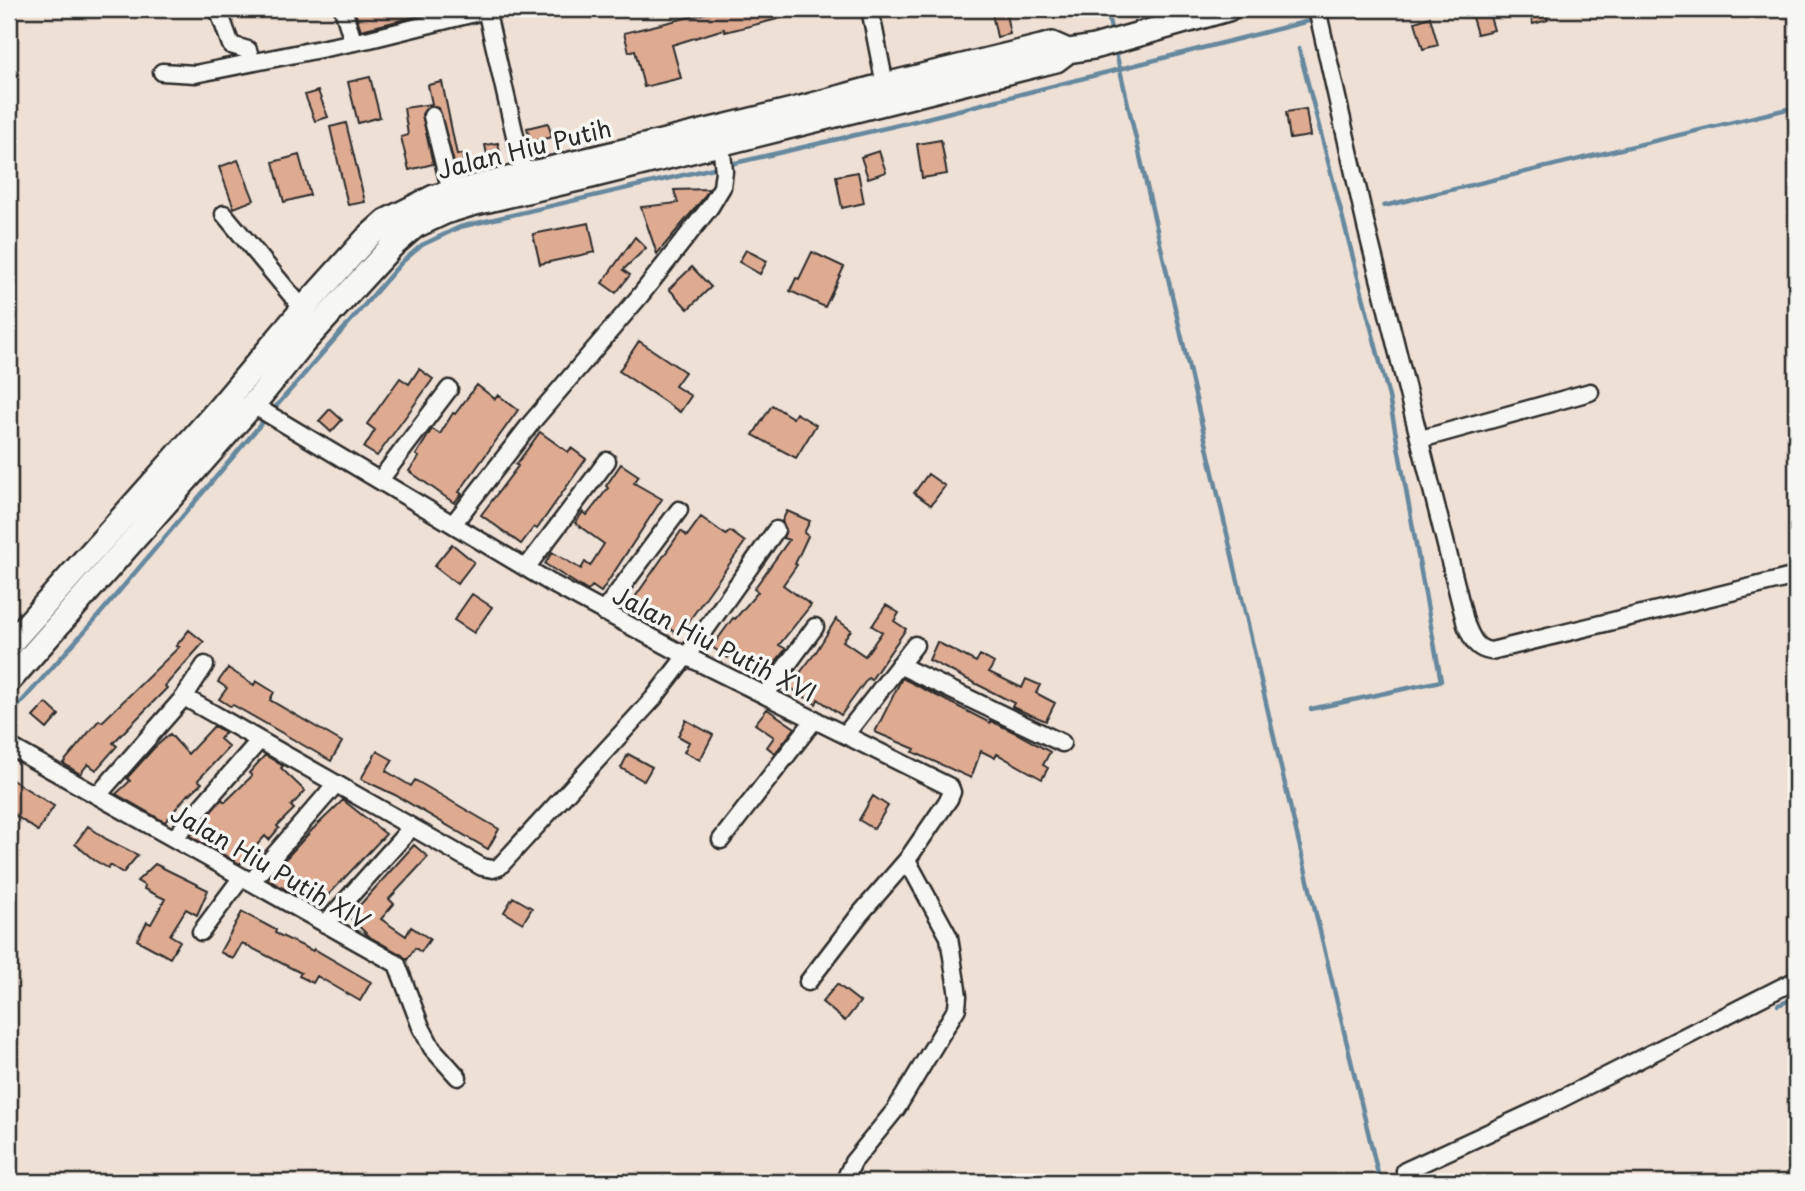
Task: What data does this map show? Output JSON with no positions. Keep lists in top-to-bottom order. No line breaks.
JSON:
{"streets":{"street":["Jalan Hiu Putih","Jalan Hiu Putih XVI","Jalan Hiu Putih XIV"]},"crossings":[["Jalan Hiu Putih","Jalan Hiu Putih XVI"]]}
